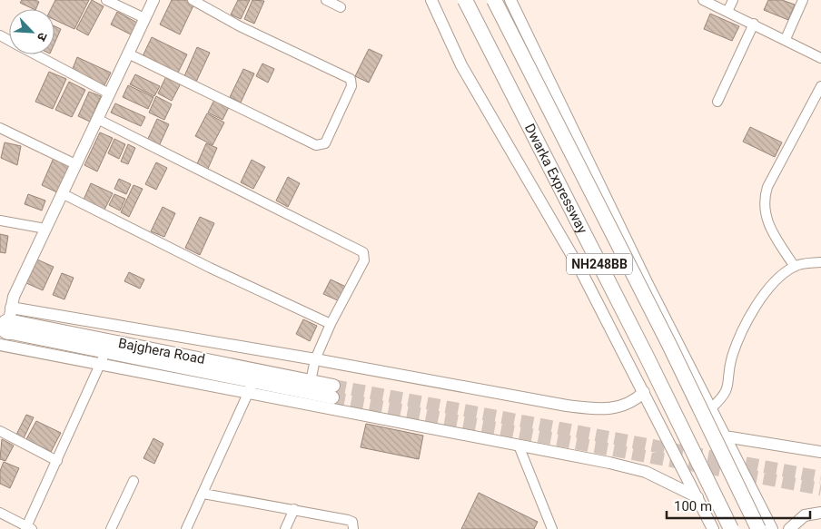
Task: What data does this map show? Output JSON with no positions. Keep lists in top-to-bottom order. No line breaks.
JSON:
{"streets":{"highway":["Dwarka Expressway","NH248BB"],"main road":["Bajghera Road"]},"scale_bar":"100 m","north":"bottom right"}
